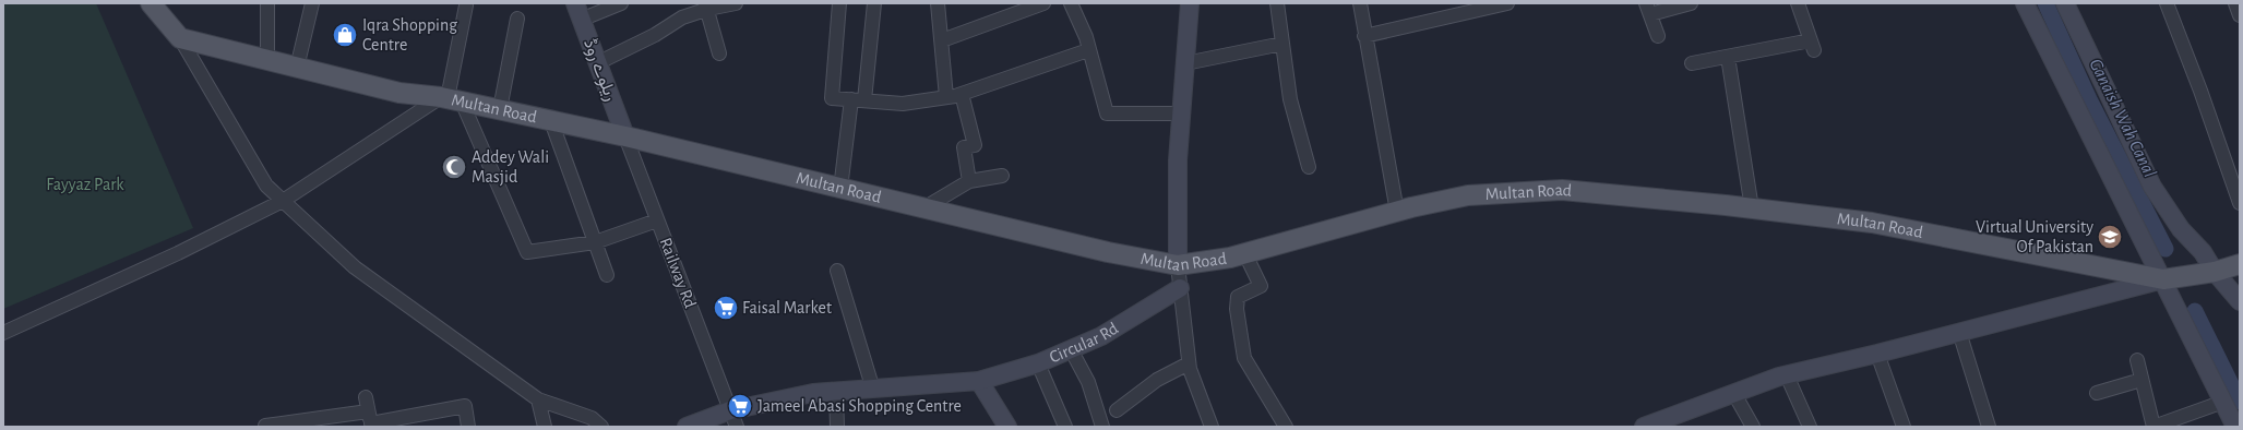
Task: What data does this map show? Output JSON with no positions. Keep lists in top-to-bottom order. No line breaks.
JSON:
{"streets":{"main road":["Multan Road"],"street":["ریلوے روڈ","Railway Rd","Circular Rd"]},"crossings":[["ریلوے روڈ","Multan Road"],["ریلوے روڈ","Railway Rd"],["Multan Road","Railway Rd"],["Railway Rd","Circular Rd"]],"water":["Ganaish Wah Canal"],"parks":["Fayyaz Park"],"places":{"shop":["Iqra Shopping Centre"],"mosque":["Addey Wali Masjid"],"school or university":["Virtual University Of Pakistan"],"supermarket":["Faisal Market","Jameel Abasi Shopping Centre"]}}
